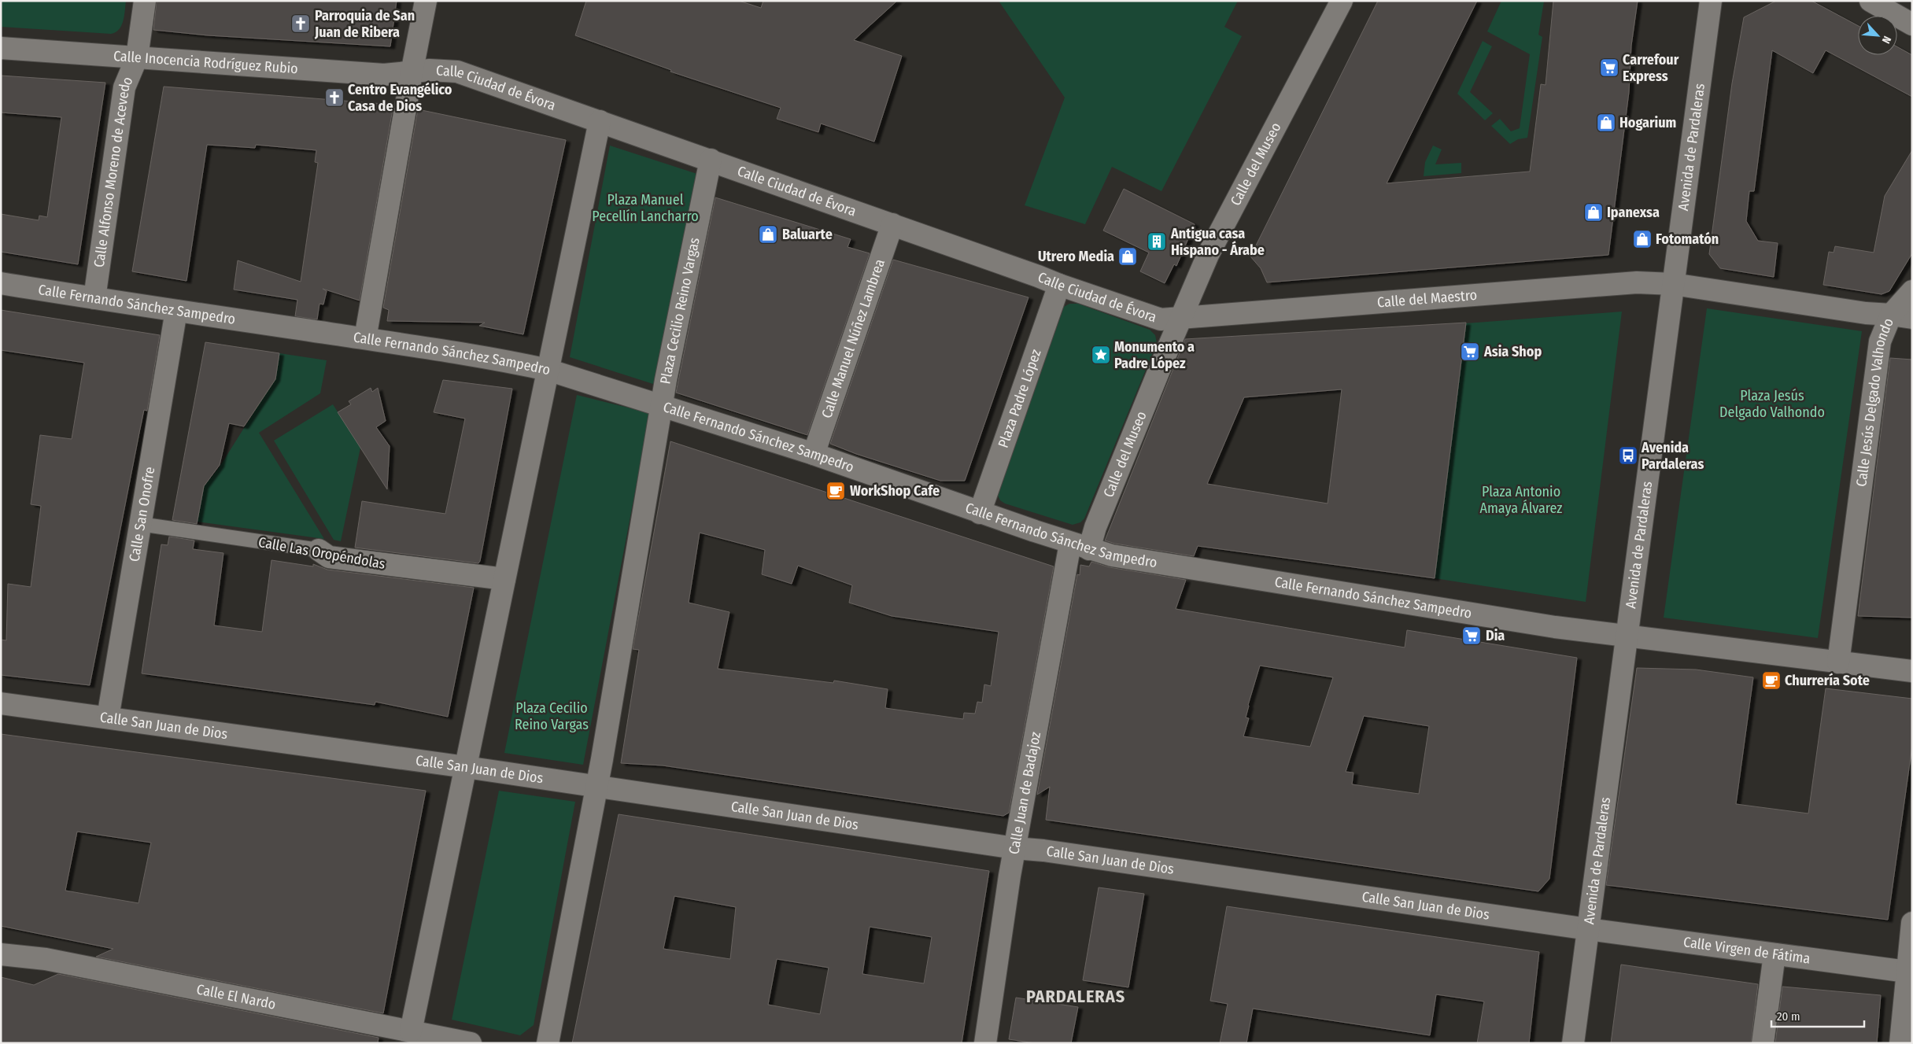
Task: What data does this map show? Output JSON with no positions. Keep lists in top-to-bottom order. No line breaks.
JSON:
{"streets":{"street":["Calle Inocencia Rodríguez Rubio","Calle Ciudad de Évora","Avenida de Pardaleras","Calle del Museo","Calle Alfonso Moreno de Acevedo","Calle del Maestro","Calle Fernando Sánchez Sampedro","Plaza Cecilio Reino Vargas","Calle Manuel Núñez Lambrea","Plaza Padre López","Calle Jesús Delgado Valhondo","Calle San Onofre","Calle Las Oropéndolas","Calle San Juan de Dios","Calle Juan de Badajoz","Calle Virgen de Fátima","Calle El Nardo"]},"crossings":[["Calle Inocencia Rodríguez Rubio","Calle Ciudad de Évora"],["Calle Inocencia Rodríguez Rubio","Calle Alfonso Moreno de Acevedo"],["Calle Ciudad de Évora","Calle del Museo"],["Calle Ciudad de Évora","Calle del Maestro"],["Calle Ciudad de Évora","Plaza Cecilio Reino Vargas"],["Calle Ciudad de Évora","Calle Manuel Núñez Lambrea"],["Calle Ciudad de Évora","Plaza Padre López"],["Avenida de Pardaleras","Calle del Maestro"],["Avenida de Pardaleras","Calle Fernando Sánchez Sampedro"],["Avenida de Pardaleras","Calle Jesús Delgado Valhondo"],["Avenida de Pardaleras","Calle San Juan de Dios"],["Avenida de Pardaleras","Calle Virgen de Fátima"],["Calle del Museo","Calle del Maestro"],["Calle del Museo","Calle Fernando Sánchez Sampedro"],["Calle del Museo","Calle Juan de Badajoz"],["Calle Alfonso Moreno de Acevedo","Calle Fernando Sánchez Sampedro"],["Calle del Maestro","Calle Jesús Delgado Valhondo"],["Calle Fernando Sánchez Sampedro","Plaza Cecilio Reino Vargas"],["Calle Fernando Sánchez Sampedro","Calle Manuel Núñez Lambrea"],["Calle Fernando Sánchez Sampedro","Plaza Padre López"],["Calle Fernando Sánchez Sampedro","Calle San Onofre"],["Calle Fernando Sánchez Sampedro","Calle Juan de Badajoz"],["Plaza Cecilio Reino Vargas","Calle San Juan de Dios"],["Calle San Onofre","Calle Las Oropéndolas"],["Calle San Onofre","Calle San Juan de Dios"],["Calle San Juan de Dios","Calle Juan de Badajoz"],["Calle San Juan de Dios","Calle Virgen de Fátima"]],"districts":["PARDALERAS"],"parks":["Plaza Manuel Pecellín Lancharro","Plaza Jesús Delgado Valhondo","Plaza Antonio Amaya Álvarez","Plaza Cecilio Reino Vargas"],"places":{"church":["Parroquia de San Juan de Ribera","Centro Evangélico Casa de Dios"],"supermarket":["Carrefour Express","Asia Shop","Dia"],"shop":["Hogarium","Ipanexsa","Baluarte","Fotomatón","Utrero Media"],"building":["Antigua casa Hispano - Árabe"],"place":["Monumento a Padre López"],"bus stop":["Avenida Pardaleras"],"cafe":["WorkShop Cafe","Churrería Sote"]},"scale_bar":"20 m","north":"bottom right"}
